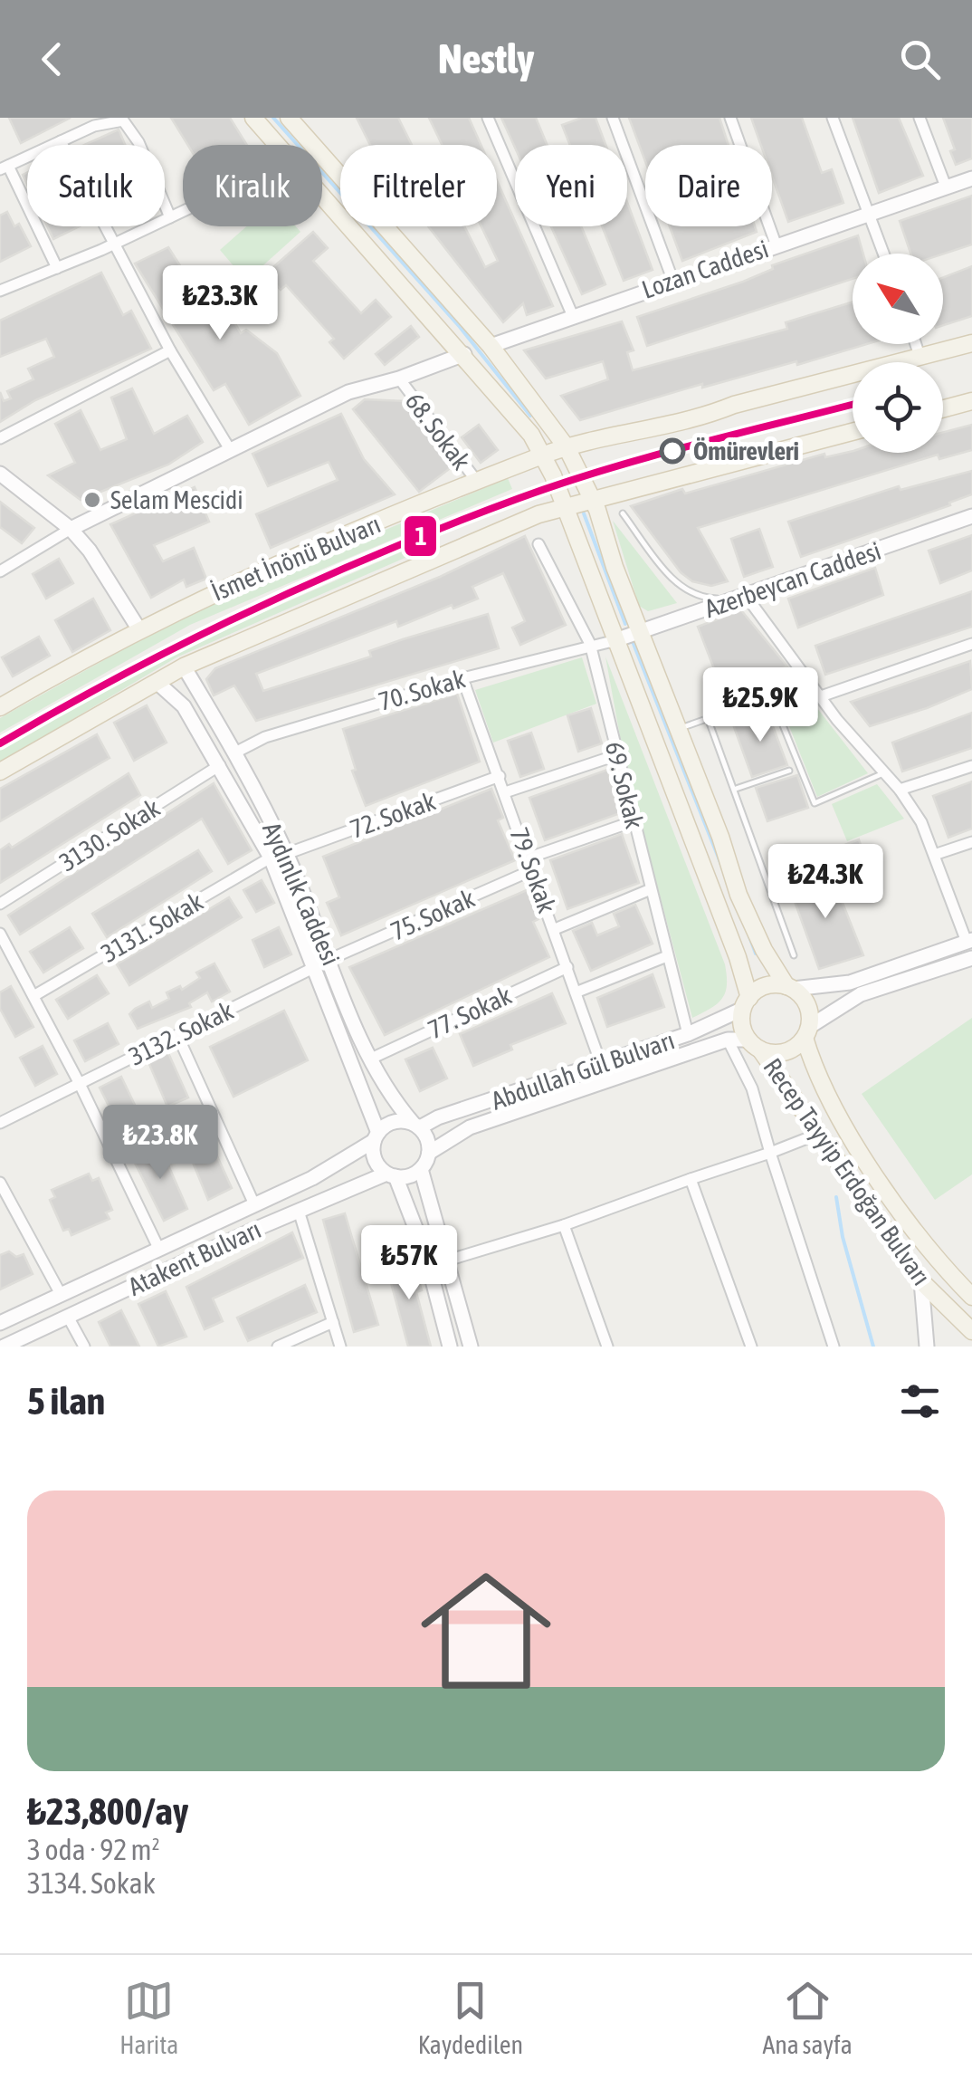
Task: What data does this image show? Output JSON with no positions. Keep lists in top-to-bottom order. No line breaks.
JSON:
{"streets":{"main road":["Lozan Caddesi","İsmet İnönü Bulvarı","Azerbeycan Caddesi","Aydınlık Caddesi","Abdullah Gül Bulvarı","Recep Tayyip Erdoğan Bulvarı","Atakent Bulvarı"],"street":["68. Sokak","70. Sokak","69. Sokak","72. Sokak","3130. Sokak","79. Sokak","75. Sokak","3131. Sokak","77. Sokak","3132. Sokak"]},"crossings":[["Lozan Caddesi","68. Sokak"],["68. Sokak","İsmet İnönü Bulvarı"],["Azerbeycan Caddesi","70. Sokak"],["70. Sokak","69. Sokak"],["70. Sokak","79. Sokak"],["70. Sokak","Aydınlık Caddesi"],["69. Sokak","75. Sokak"],["69. Sokak","Abdullah Gül Bulvarı"],["72. Sokak","79. Sokak"],["72. Sokak","Aydınlık Caddesi"],["3130. Sokak","Aydınlık Caddesi"],["79. Sokak","75. Sokak"],["79. Sokak","77. Sokak"],["79. Sokak","Abdullah Gül Bulvarı"],["Aydınlık Caddesi","75. Sokak"],["Aydınlık Caddesi","3131. Sokak"],["Aydınlık Caddesi","77. Sokak"],["Aydınlık Caddesi","3132. Sokak"],["Aydınlık Caddesi","Abdullah Gül Bulvarı"],["Aydınlık Caddesi","Atakent Bulvarı"],["Abdullah Gül Bulvarı","Recep Tayyip Erdoğan Bulvarı"],["Abdullah Gül Bulvarı","Atakent Bulvarı"]],"places":["Ömürevleri","Selam Mescidi"],"lines":["transit line 1"],"north":"top left","page":{"header":"Nestly","chip":["Satılık","Kiralık","Filtreler","Yeni","Daire"],"price":["₺23.3K","₺25.9K","₺24.3K","₺23.8K","₺57K"],"heading":"5 ilan","list":[{"name":"₺23,800/ay","note":"3 oda · 92 m² · 3134. Sokak"}],"tabs":["Harita","Kaydedilen","Ana sayfa"]}}
